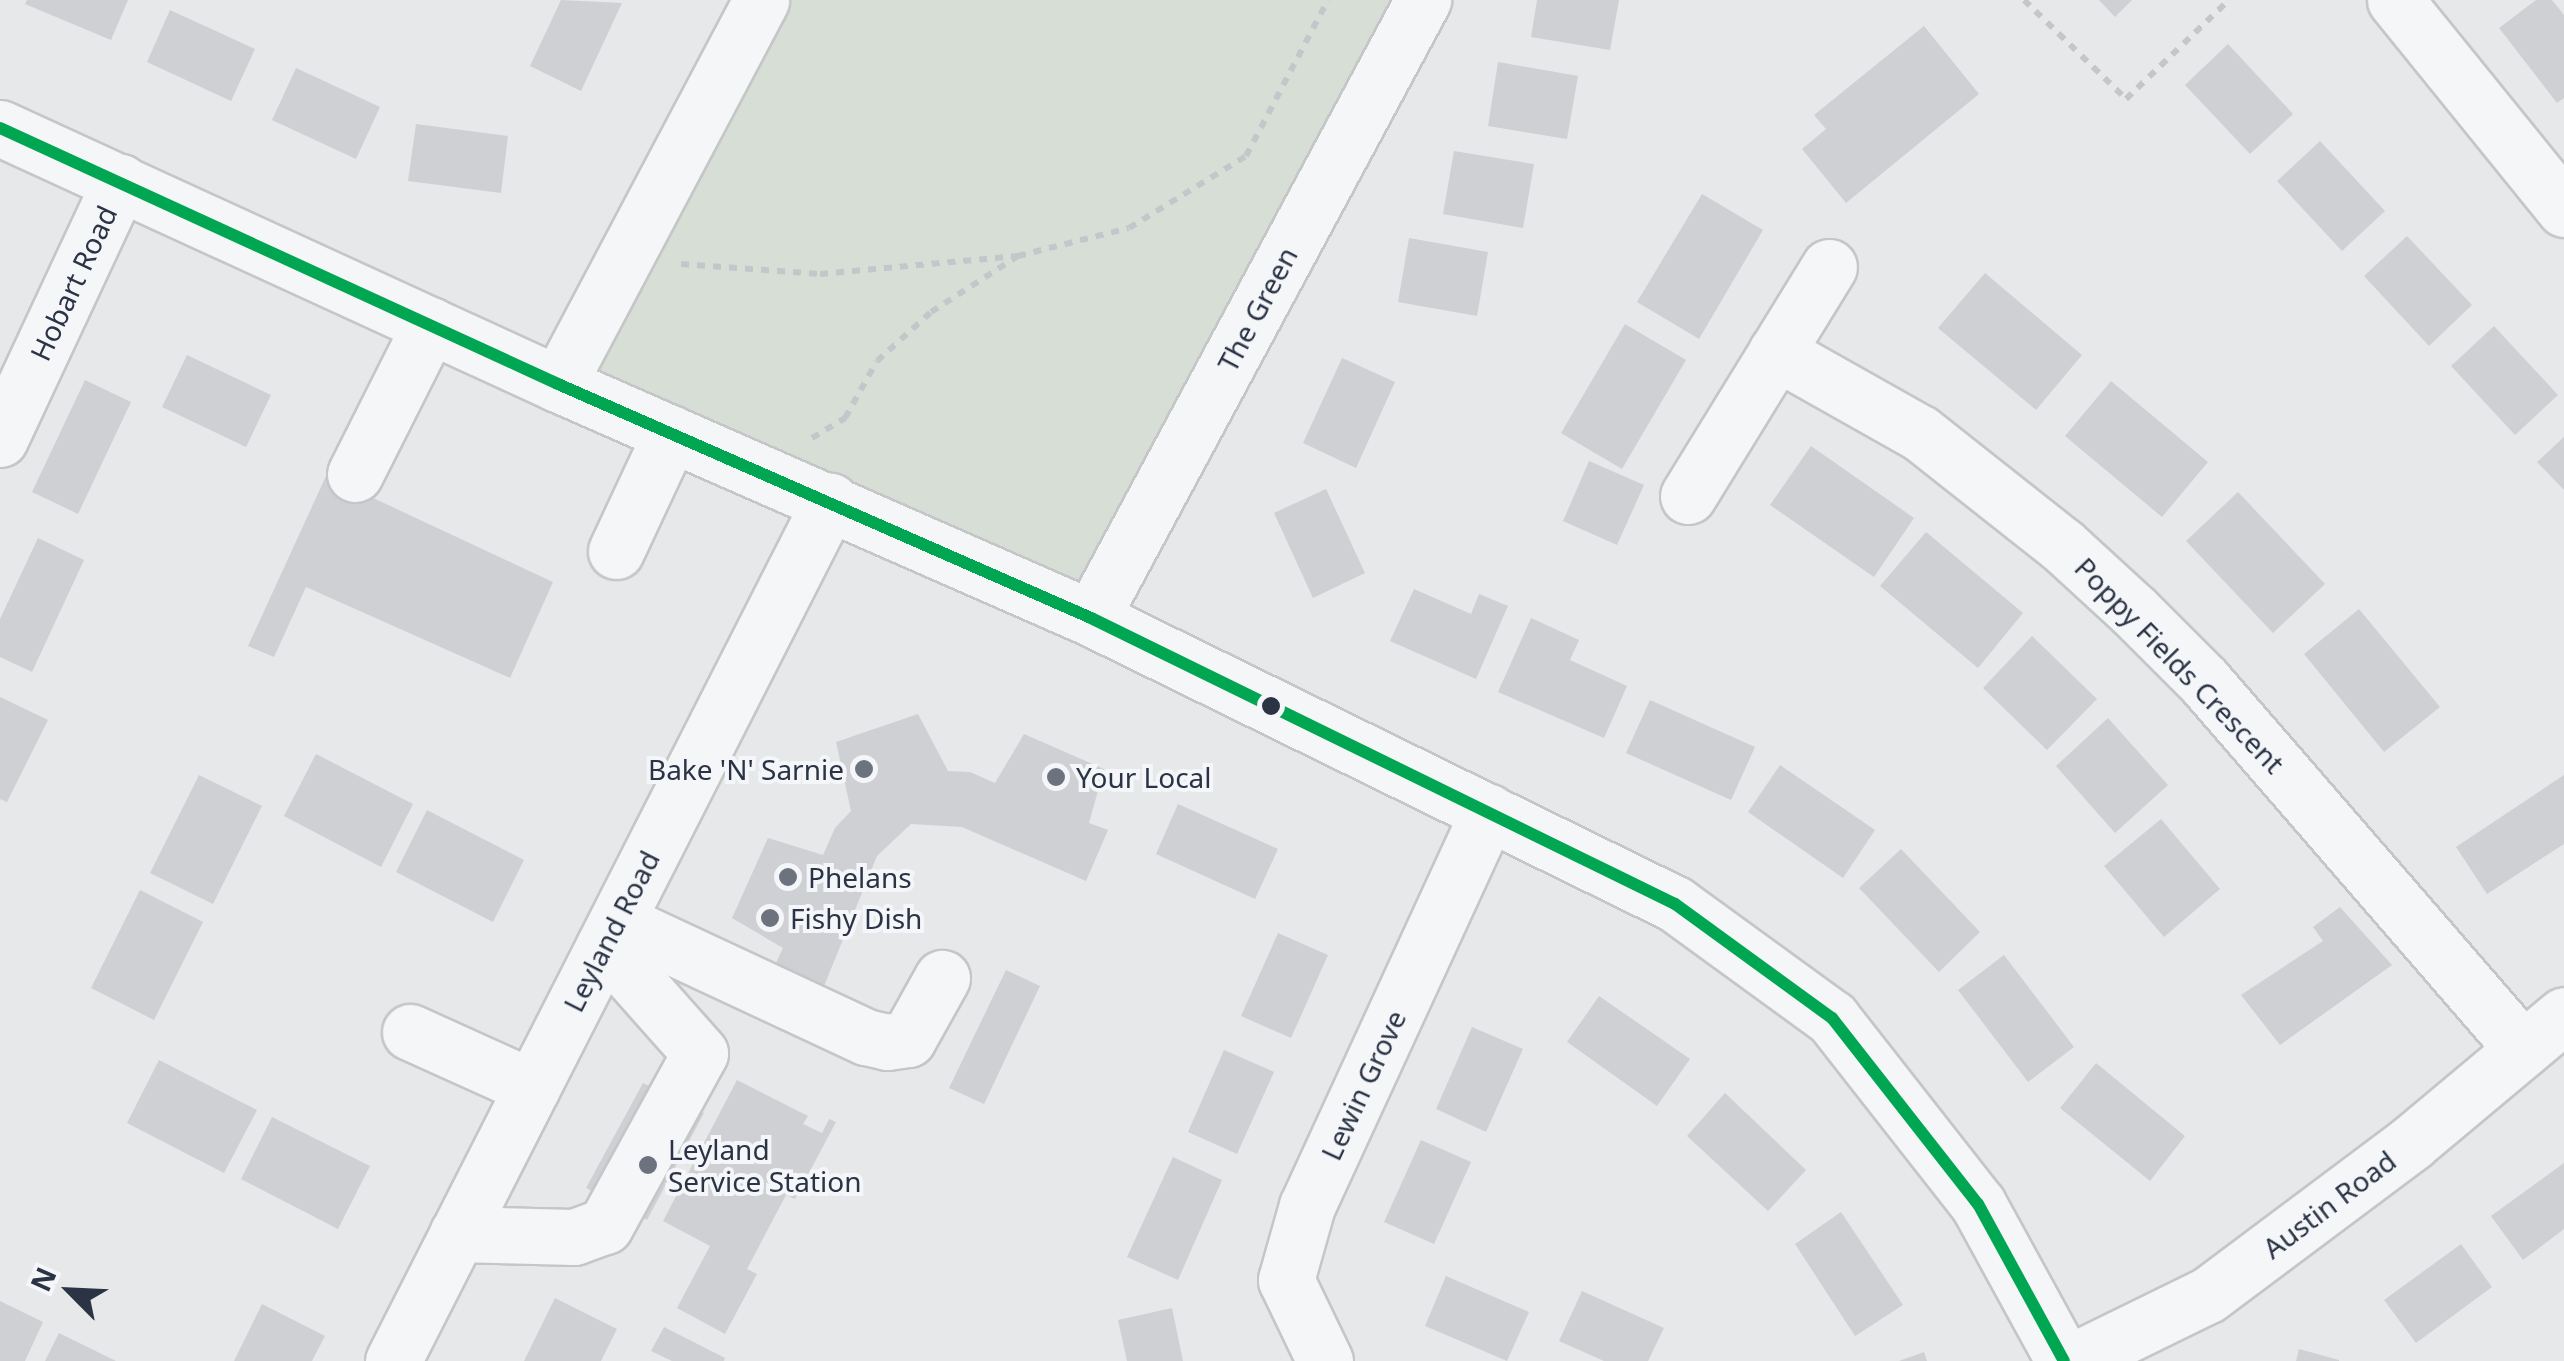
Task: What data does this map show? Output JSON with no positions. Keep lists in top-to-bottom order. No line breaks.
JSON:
{"streets":{"street":["Hobart Road","The Green","Poppy Fields Crescent","Leyland Road","Lewin Grove","Austin Road"]},"crossings":[["Poppy Fields Crescent","Austin Road"]],"places":["Bake 'N' Sarnie","Your Local","Phelans","Fishy Dish","Leyland Service Station"],"north":"top left"}
